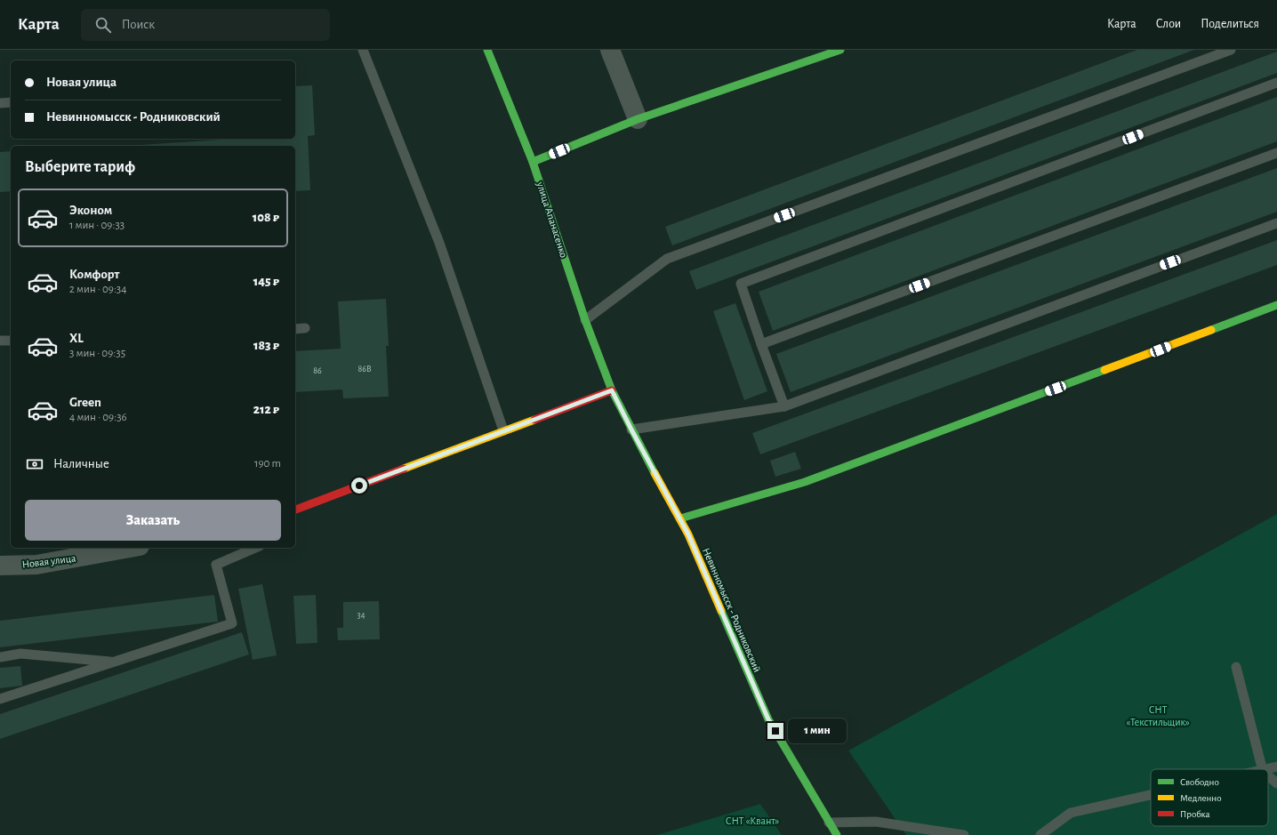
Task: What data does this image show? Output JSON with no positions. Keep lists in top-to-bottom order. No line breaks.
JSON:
{"streets":{"street":["улица Апанасенко","Новая улица","Невинномысск - Родниковский"]},"crossings":[["улица Апанасенко","Невинномысск - Родниковский"]],"parks":["СНТ «Текстильщик»","СНТ «Квант»"],"house_numbers":["86В","86","34"],"legend":["Свободно","Медленно","Пробка"],"page":{"header":"Карта","search":"Поиск","nav":["Карта","Слои","Поделиться"],"banner":["Новая улица","Невинномысск - Родниковский"],"heading":"Выберите тариф","list":[{"name":"Эконом","note":"1 мин · 09:33","value":"108 ₽"},{"name":"Комфорт","note":"2 мин · 09:34","value":"145 ₽"},{"name":"XL","note":"3 мин · 09:35","value":"183 ₽"},{"name":"Green","note":"4 мин · 09:36","value":"212 ₽"}],"pay":["Наличные","190 m"],"buttons":"Заказать","bubble":"1 мин"}}
